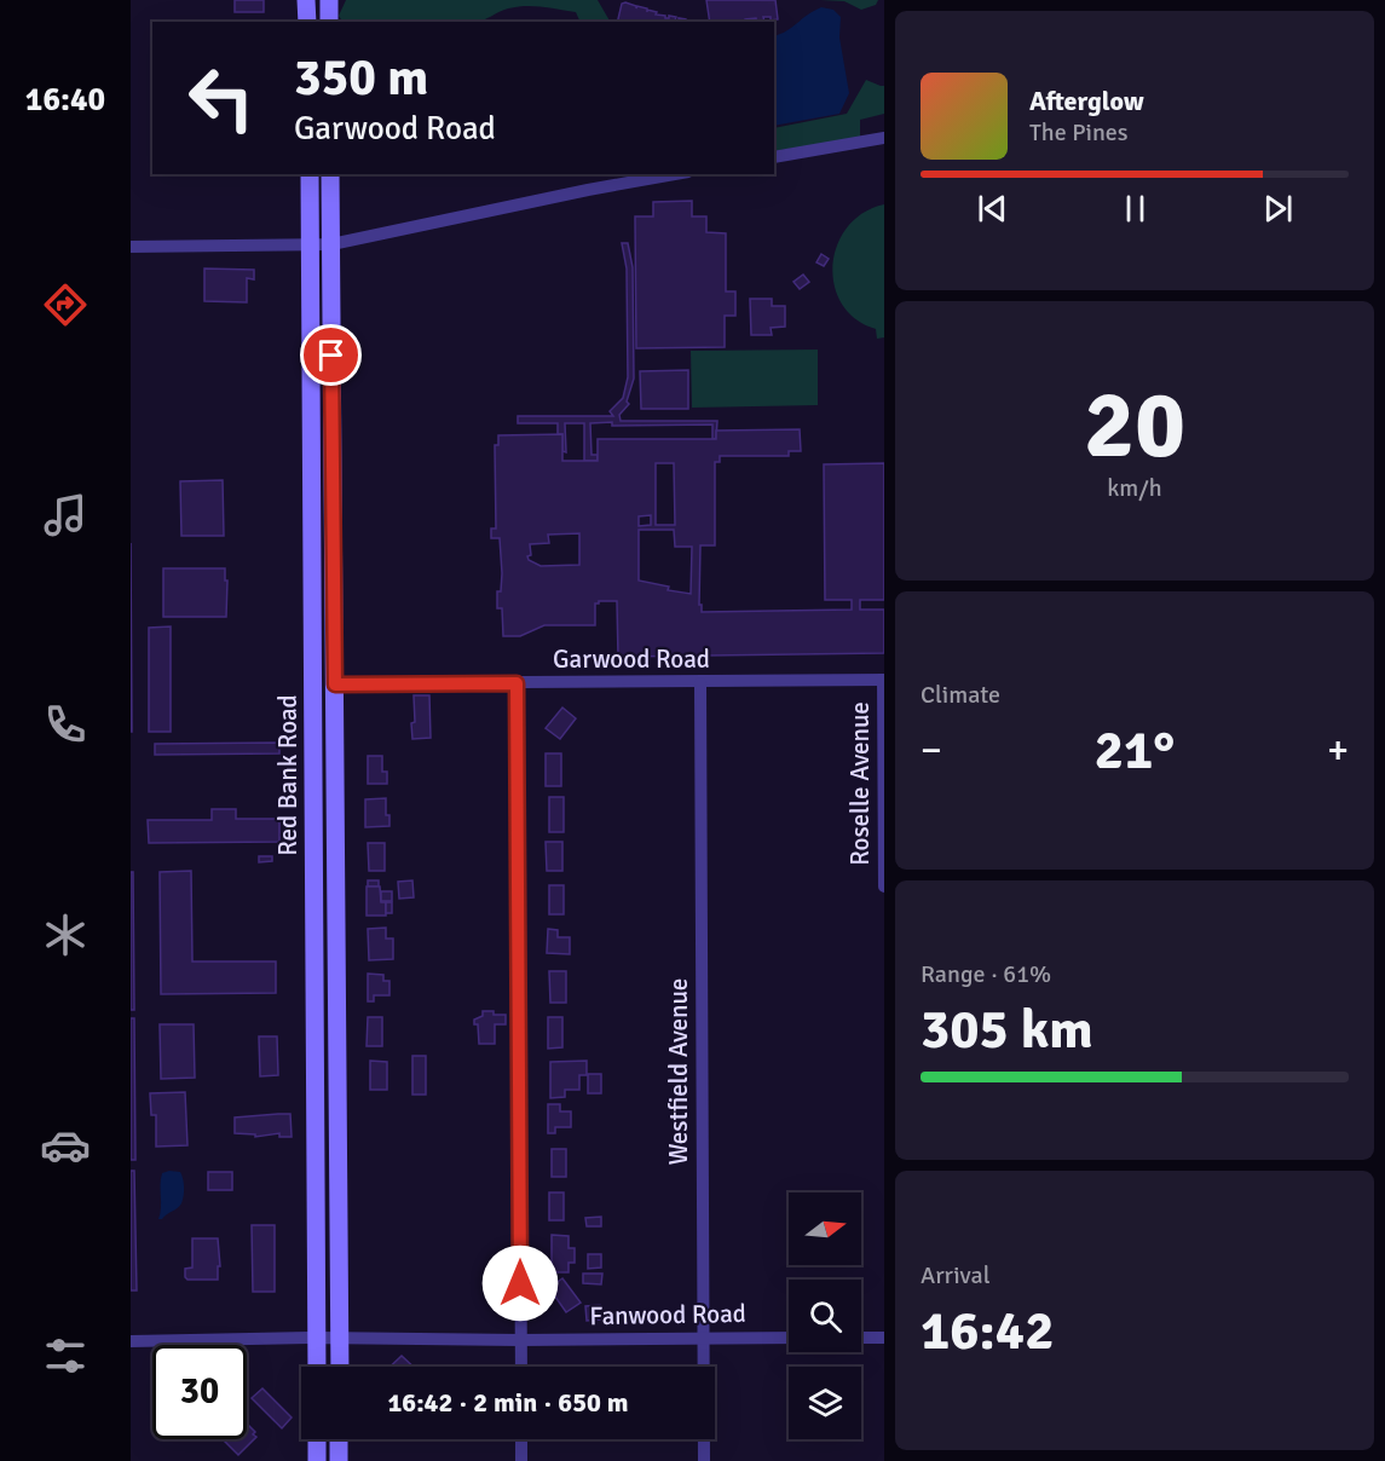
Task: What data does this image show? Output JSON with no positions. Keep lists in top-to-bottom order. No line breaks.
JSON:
{"streets":{"main road":["Red Bank Road"],"street":["Garwood Road","Roselle Avenue","Westfield Avenue","Fanwood Road"]},"crossings":[["Garwood Road","Red Bank Road"],["Garwood Road","Roselle Avenue"],["Garwood Road","Westfield Avenue"],["Red Bank Road","Fanwood Road"],["Westfield Avenue","Fanwood Road"]],"north":"right","page":{"tabs":"16:40","turn":["350 m","Garwood Road"],"song":["Afterglow","The Pines"],"tile":[["20","km/h"],"Climate",["Range · 61%","305 km"],["Arrival","16:42"]],"heat":["−","21°","+"],"limit":"30","trip":"16:42 · 2 min · 650 m"}}
